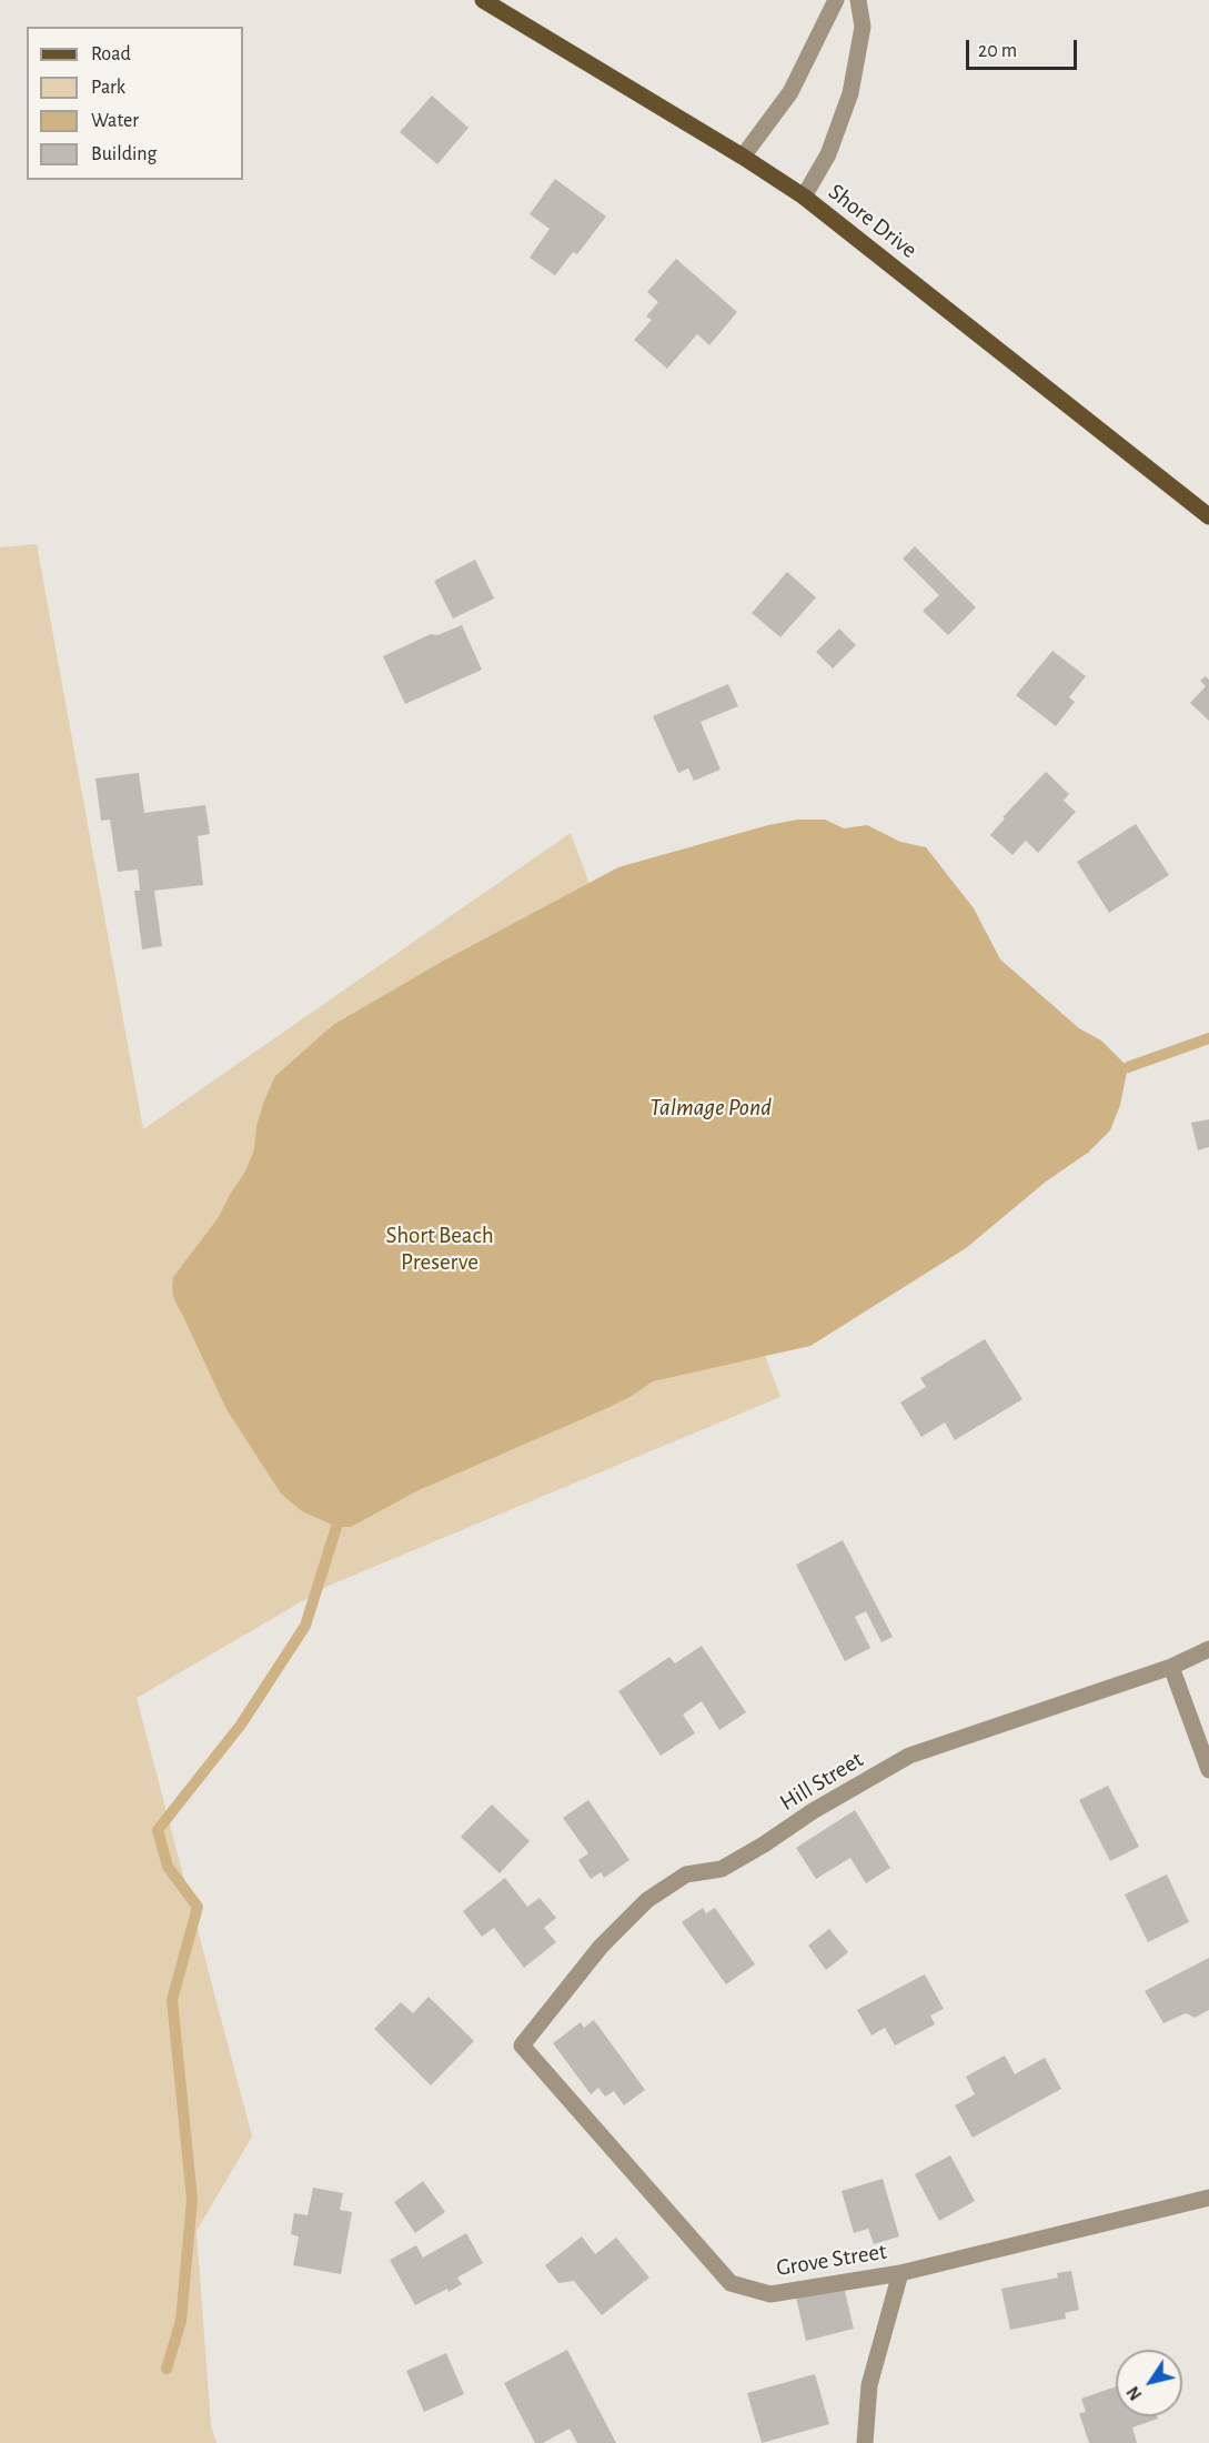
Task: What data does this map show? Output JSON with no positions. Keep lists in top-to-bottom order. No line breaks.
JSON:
{"streets":{"main road":["Shore Drive"],"street":["Hill Street","Grove Street"]},"crossings":[["Hill Street","Grove Street"]],"water":["Talmage Pond"],"parks":["Short Beach Preserve"],"legend":["Road","Park","Water","Building"],"scale_bar":"20 m","north":"bottom left"}
